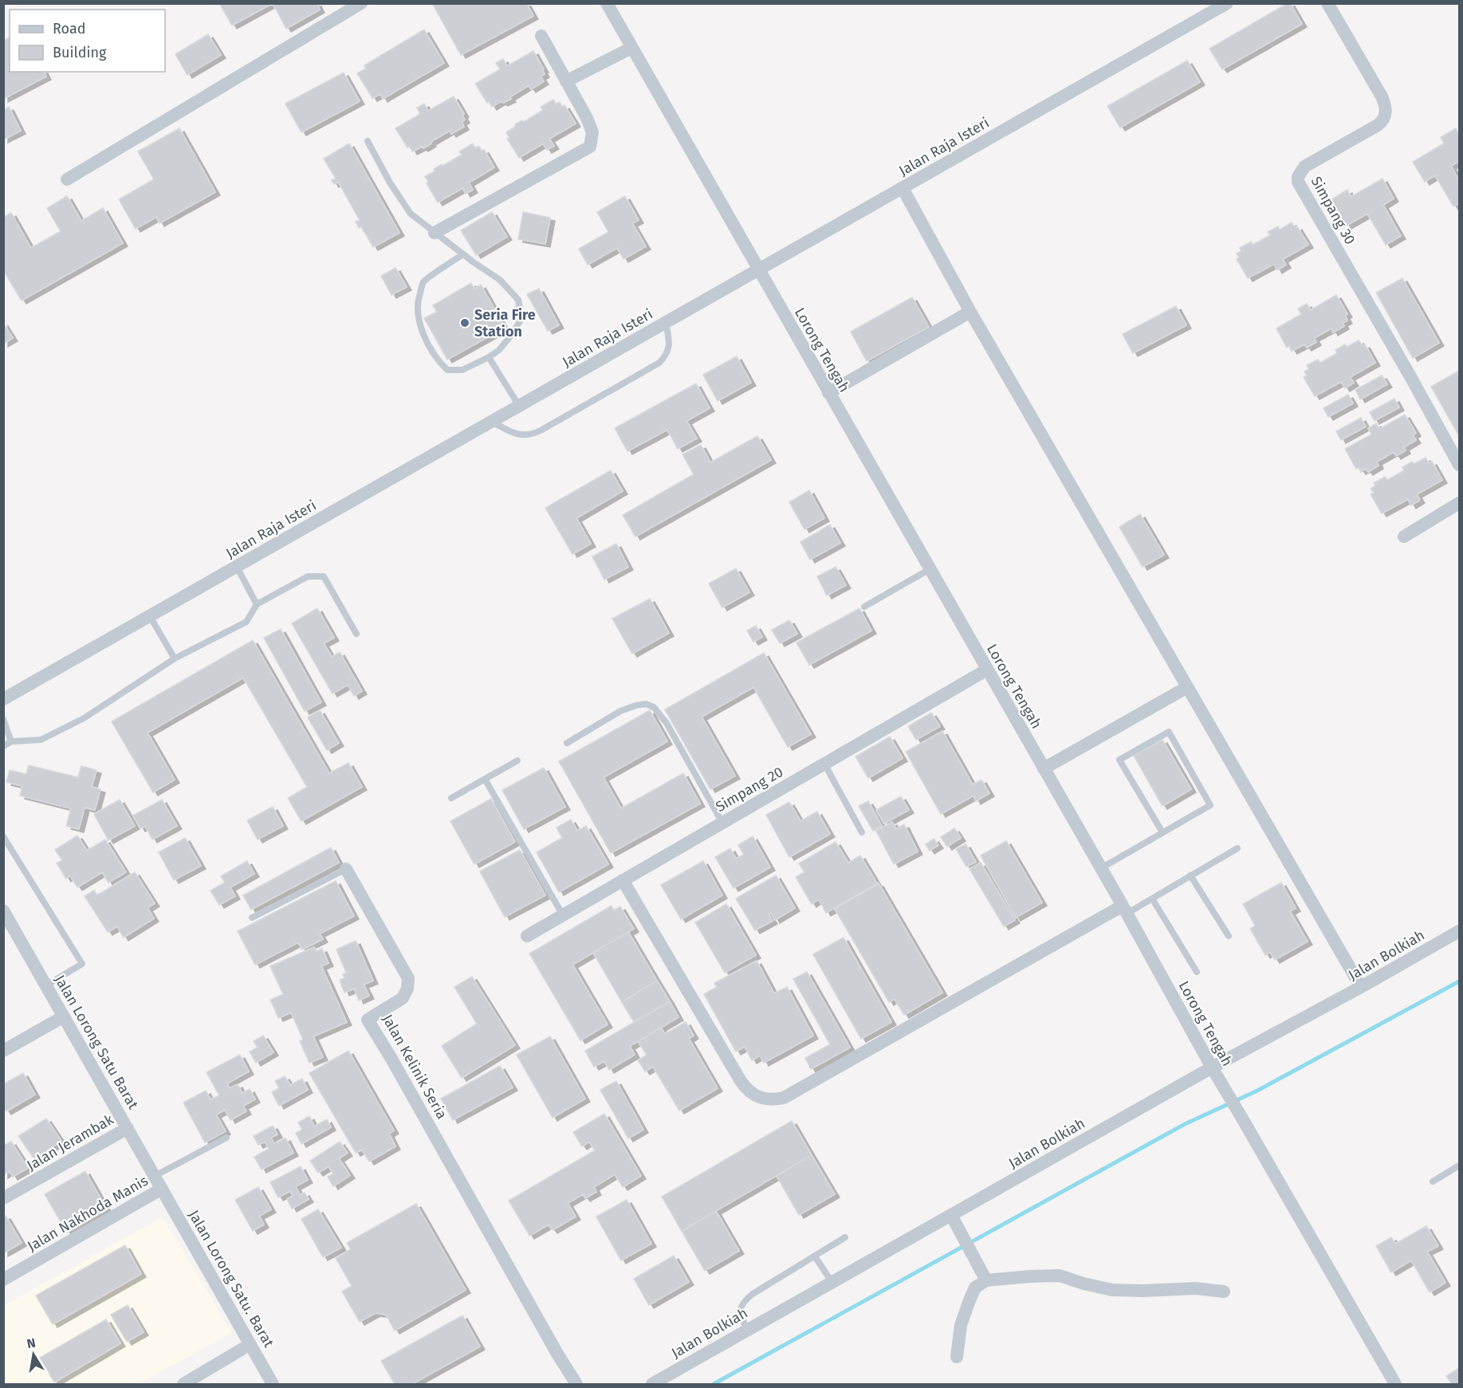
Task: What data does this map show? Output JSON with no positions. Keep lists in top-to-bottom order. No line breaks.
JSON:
{"streets":{"street":["Jalan Raja Isteri","Simpang 30","Lorong Tengah","Simpang 20","Jalan Bolkiah","Jalan Lorong Satu Barat","Jalan Kelinik Seria","Jalan Jerambak","Jalan Nakhoda Manis","Jalan Lorong Satu. Barat"]},"crossings":[["Jalan Raja Isteri","Lorong Tengah"],["Lorong Tengah","Simpang 20"],["Lorong Tengah","Jalan Bolkiah"],["Jalan Lorong Satu Barat","Jalan Jerambak"],["Jalan Lorong Satu Barat","Jalan Nakhoda Manis"],["Jalan Lorong Satu Barat","Jalan Lorong Satu. Barat"],["Jalan Nakhoda Manis","Jalan Lorong Satu. Barat"]],"places":["Seria Fire Station"],"legend":["Road","Building"],"north":"top"}
